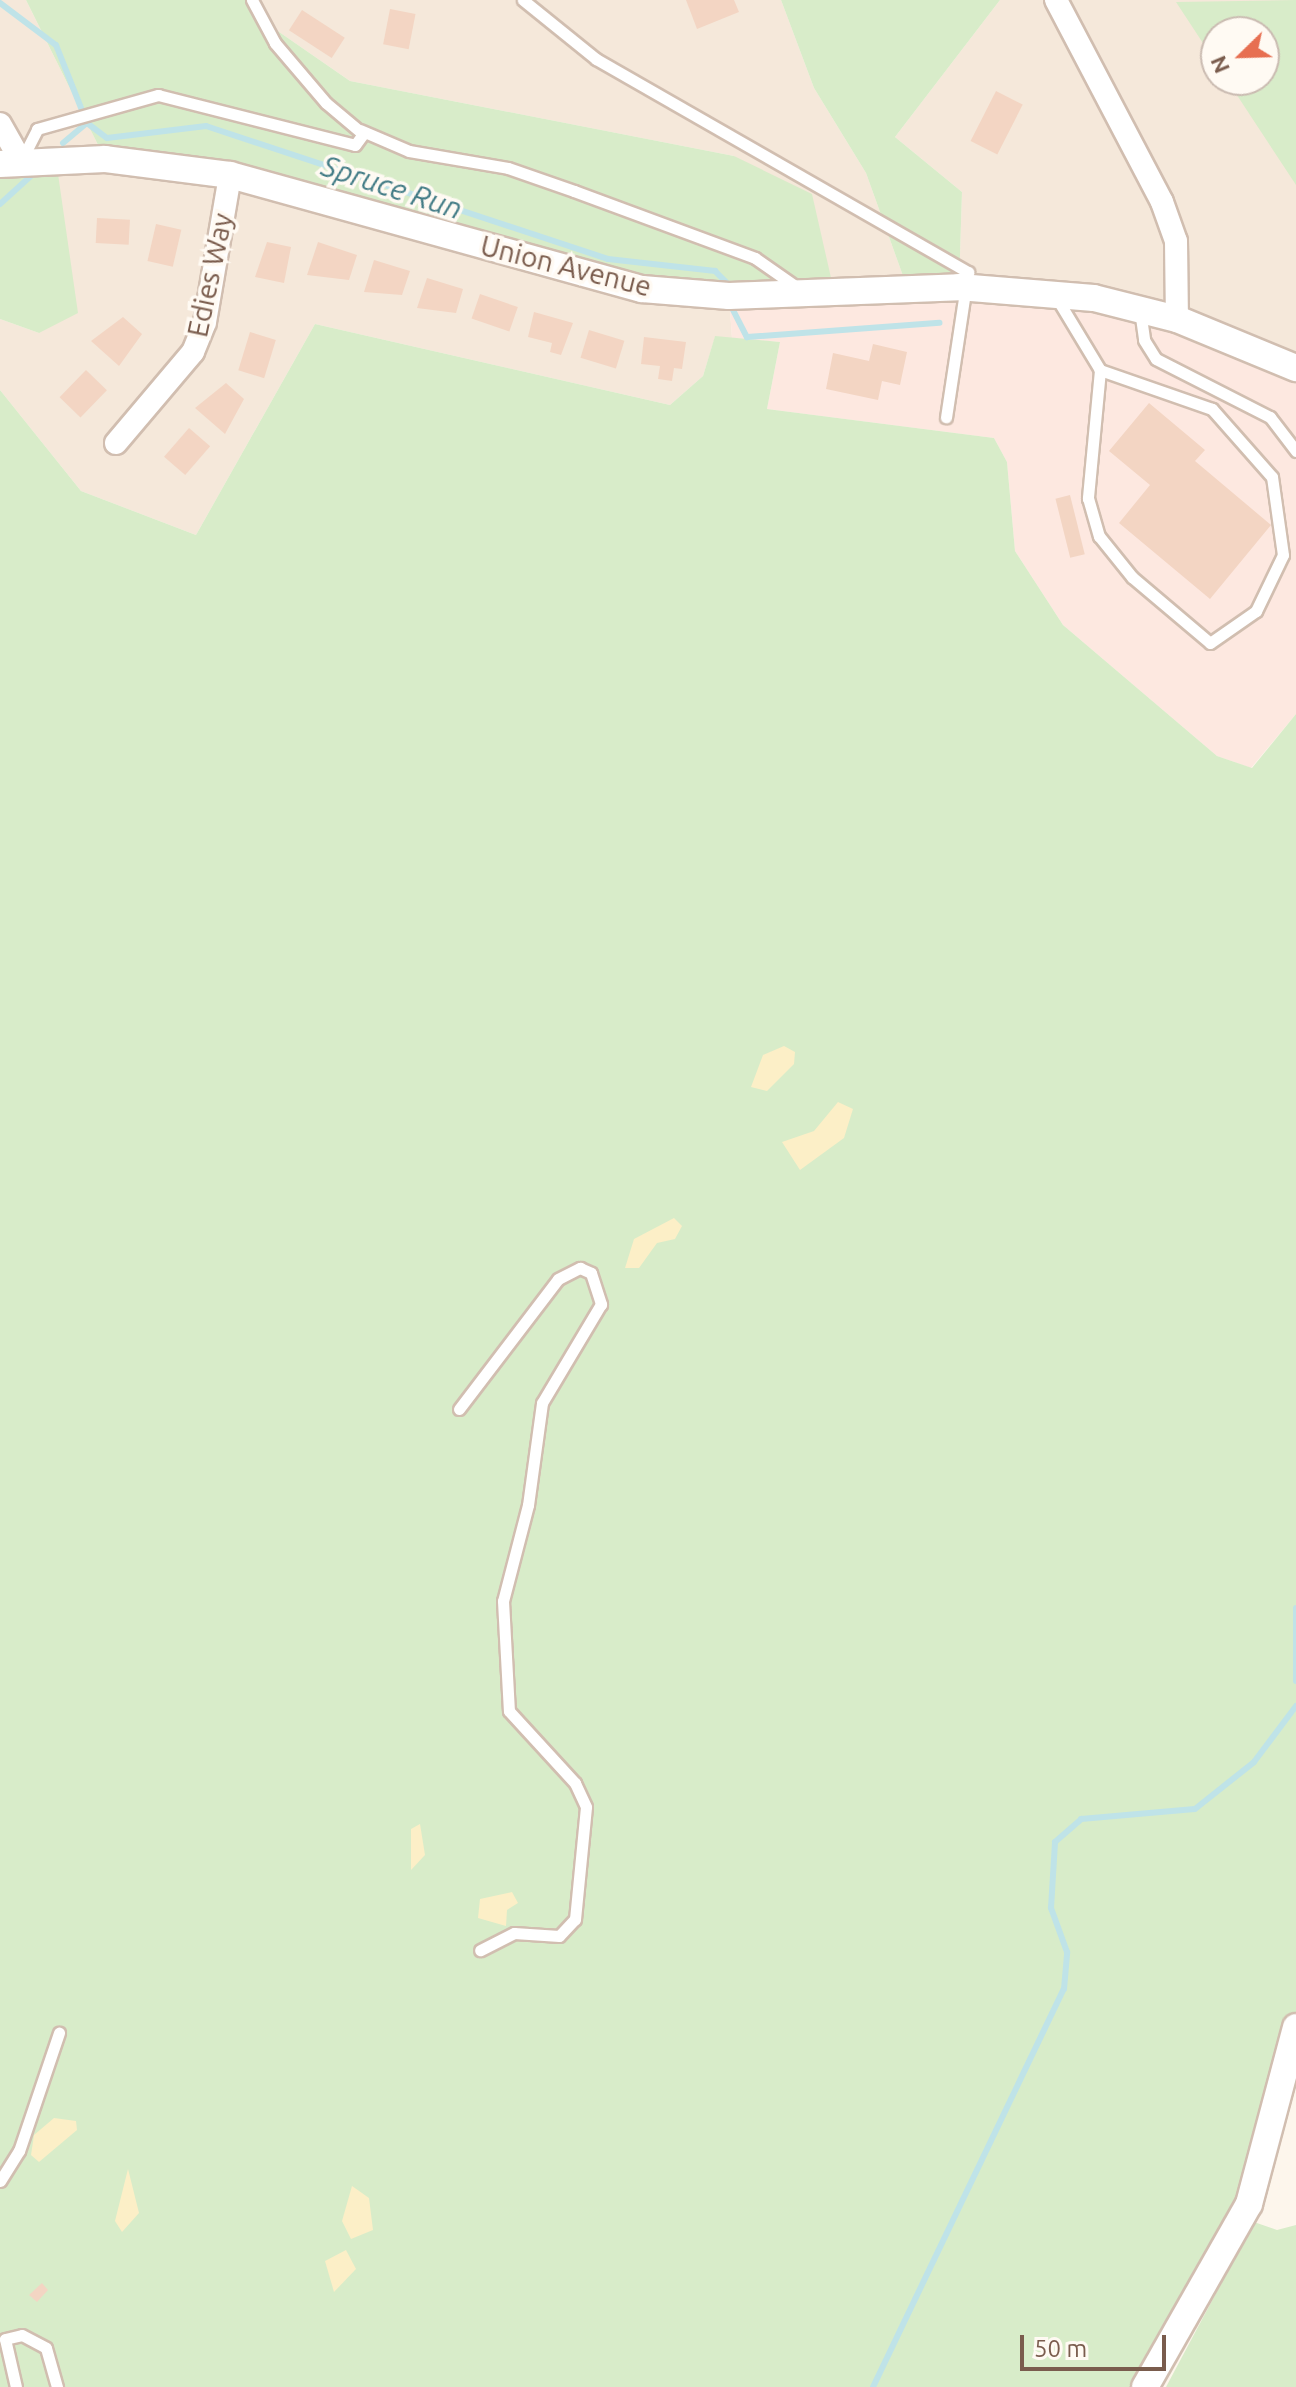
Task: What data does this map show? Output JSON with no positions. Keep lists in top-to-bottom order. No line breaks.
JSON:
{"streets":{"street":["Union Avenue","Edies Way"]},"crossings":[["Union Avenue","Edies Way"]],"water":["Spruce Run"],"scale_bar":"50 m","north":"bottom left"}
